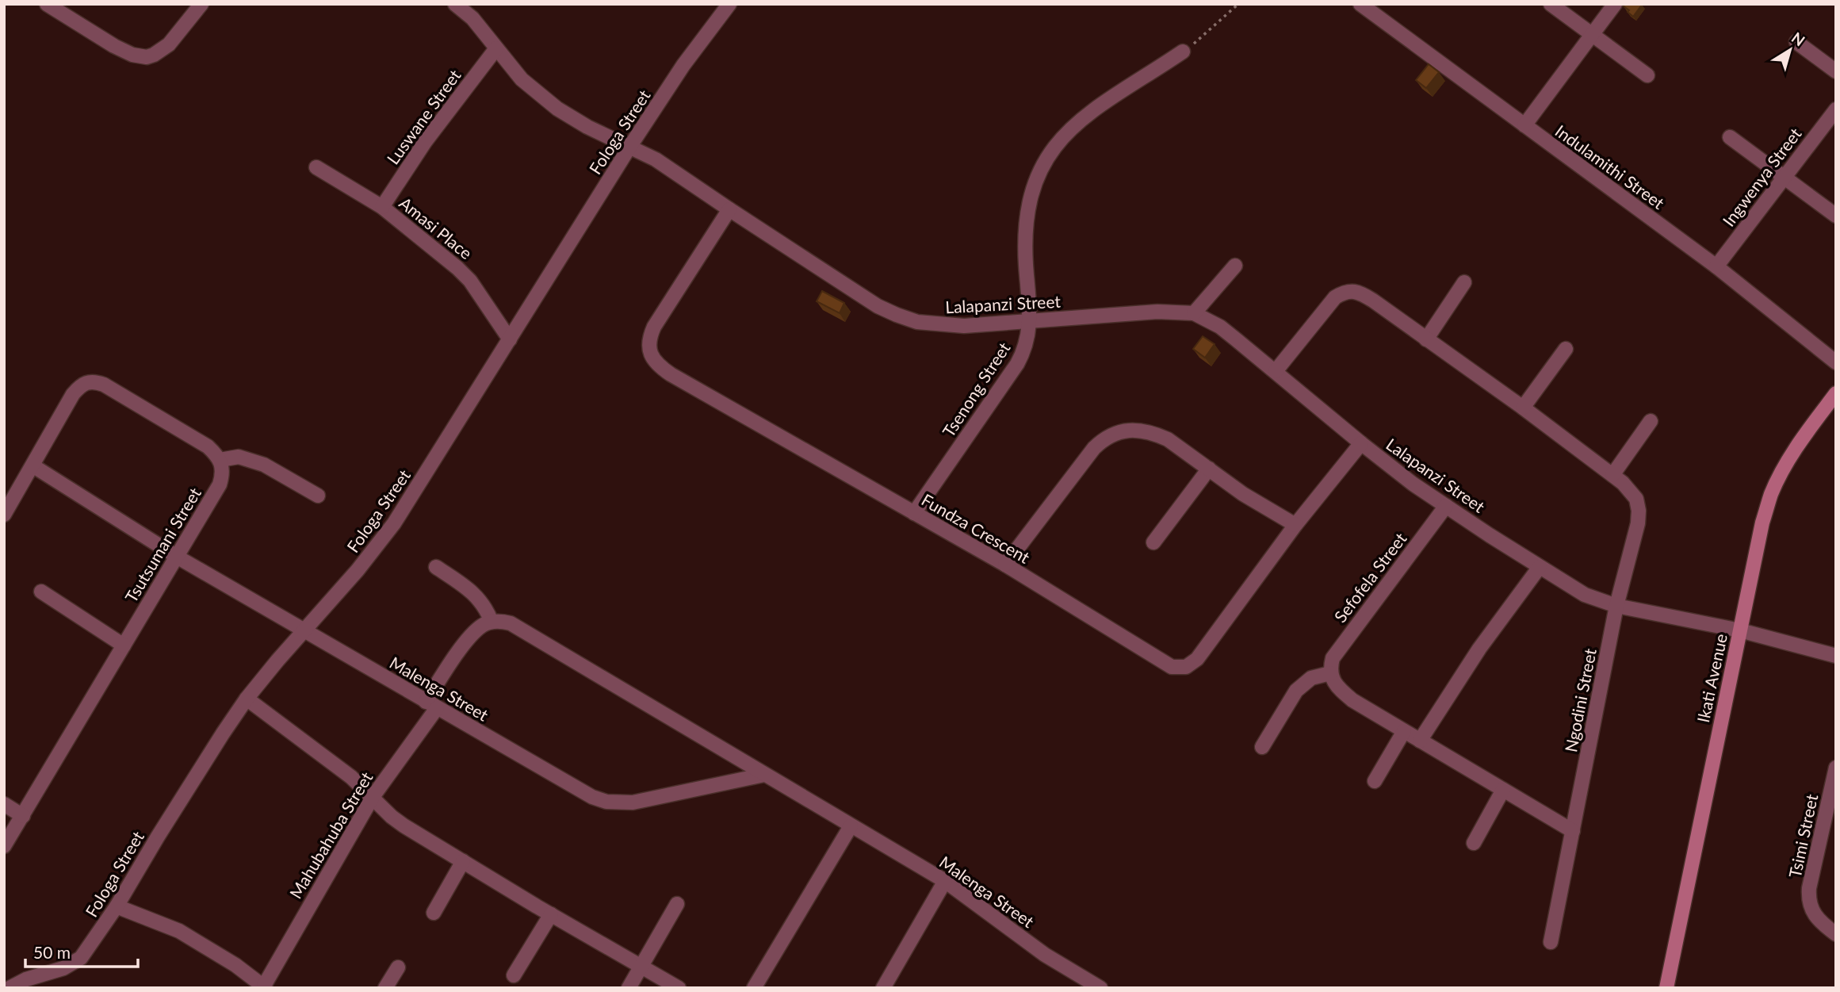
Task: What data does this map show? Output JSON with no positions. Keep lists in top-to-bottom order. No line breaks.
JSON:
{"streets":{"street":["Luswane Street","Fologa Street","Indulamithi Street","Ingwenya Street","Amasi Place","Lalapanzi Street","Tsenong Street","Fundza Crescent","Tsutsumani Street","Sefofela Street","Ikati Avenue","Malenga Street","Ngodini Street","Mahubahuba Street","Tsimi Street"]},"crossings":[["Luswane Street","Amasi Place"],["Luswane Street","Lalapanzi Street"],["Fologa Street","Amasi Place"],["Fologa Street","Lalapanzi Street"],["Fologa Street","Malenga Street"],["Fologa Street","Mahubahuba Street"],["Indulamithi Street","Ingwenya Street"],["Lalapanzi Street","Tsenong Street"],["Lalapanzi Street","Fundza Crescent"],["Lalapanzi Street","Sefofela Street"],["Lalapanzi Street","Ikati Avenue"],["Lalapanzi Street","Ngodini Street"],["Tsenong Street","Fundza Crescent"],["Tsutsumani Street","Malenga Street"],["Malenga Street","Mahubahuba Street"]],"scale_bar":"50 m","north":"top right"}
